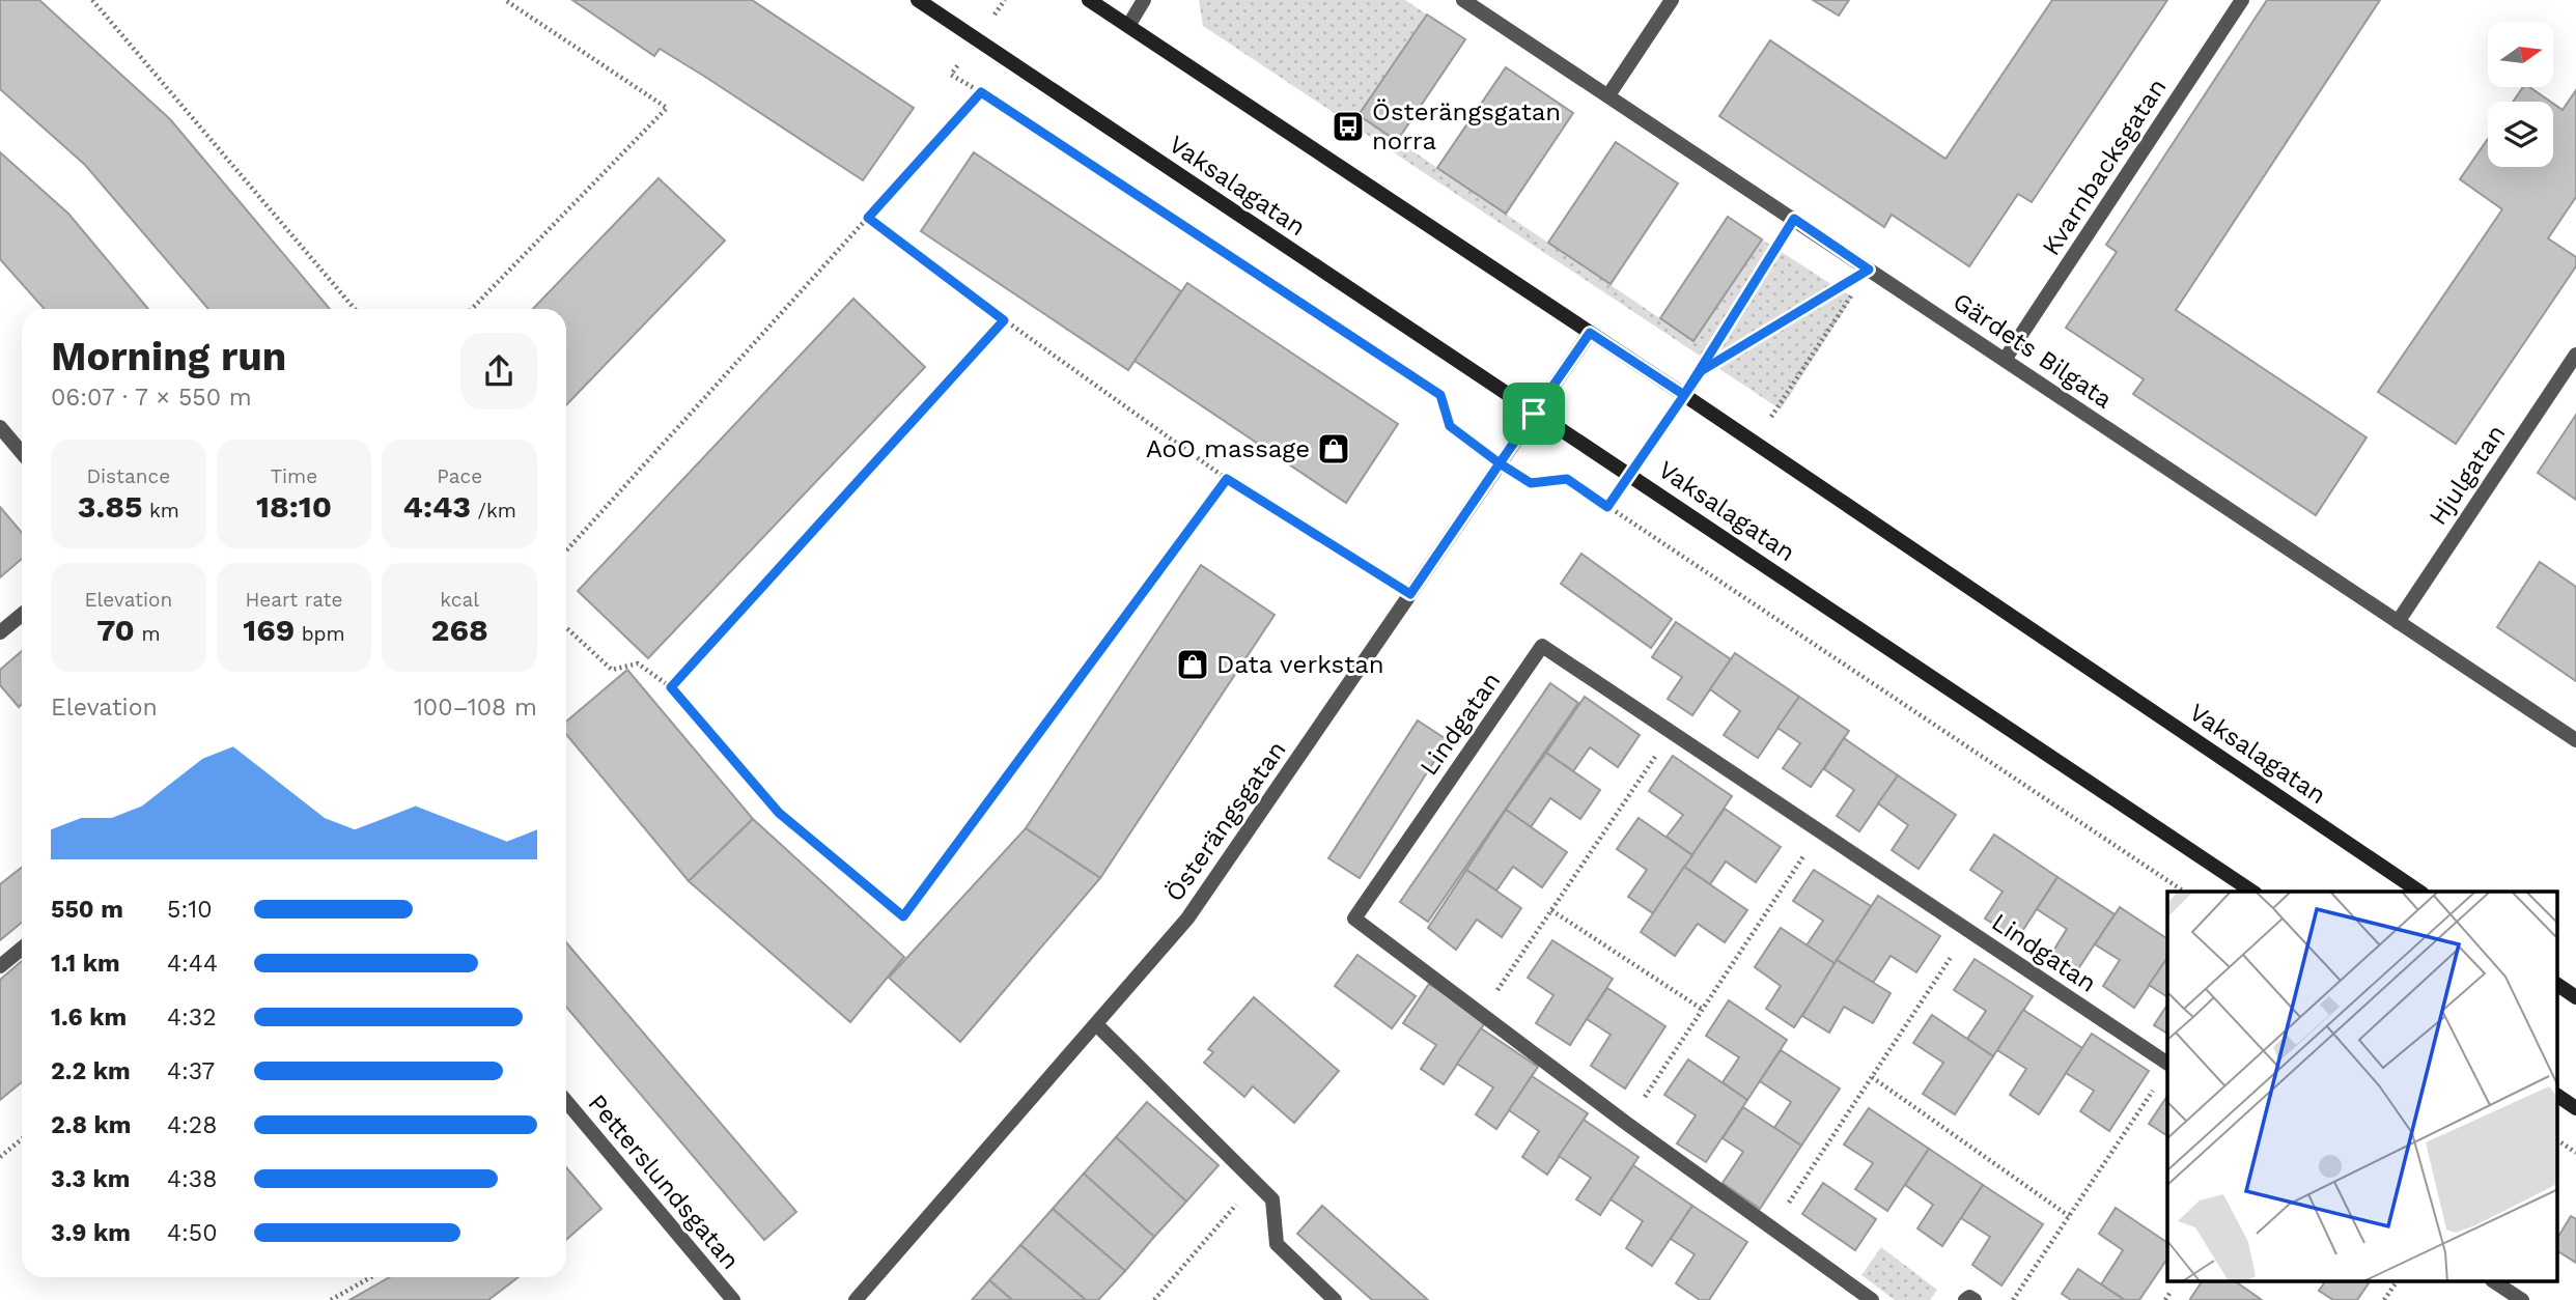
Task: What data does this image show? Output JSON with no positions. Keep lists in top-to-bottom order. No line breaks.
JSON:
{"streets":{"main road":["Vaksalagatan"],"street":["Kvarnbacksgatan","Gärdets Bilgata","Hjulgatan","Lindgatan","Österängsgatan","Petterslundsgatan"]},"crossings":[["Kvarnbacksgatan","Gärdets Bilgata"],["Vaksalagatan","Österängsgatan"],["Gärdets Bilgata","Hjulgatan"]],"places":{"bus stop":["Österängsgatan norra"],"shop":["AoO massage","Data verkstan"]},"north":"right","page":{"heading":["Morning run","06:07 · 7 × 550 m"],"stats":[["Distance","3.85 km"],["Time","18:10"],["Pace","4:43 /km"],["Elevation","70 m"],["Heart rate","169 bpm"],["kcal","268"]],"chart":["Elevation","100–108 m"],"list":[{"name":"550 m","note":"5:10"},{"name":"1.1 km","note":"4:44"},{"name":"1.6 km","note":"4:32"},{"name":"2.2 km","note":"4:37"},{"name":"2.8 km","note":"4:28"},{"name":"3.3 km","note":"4:38"},{"name":"3.9 km","note":"4:50"}]}}
